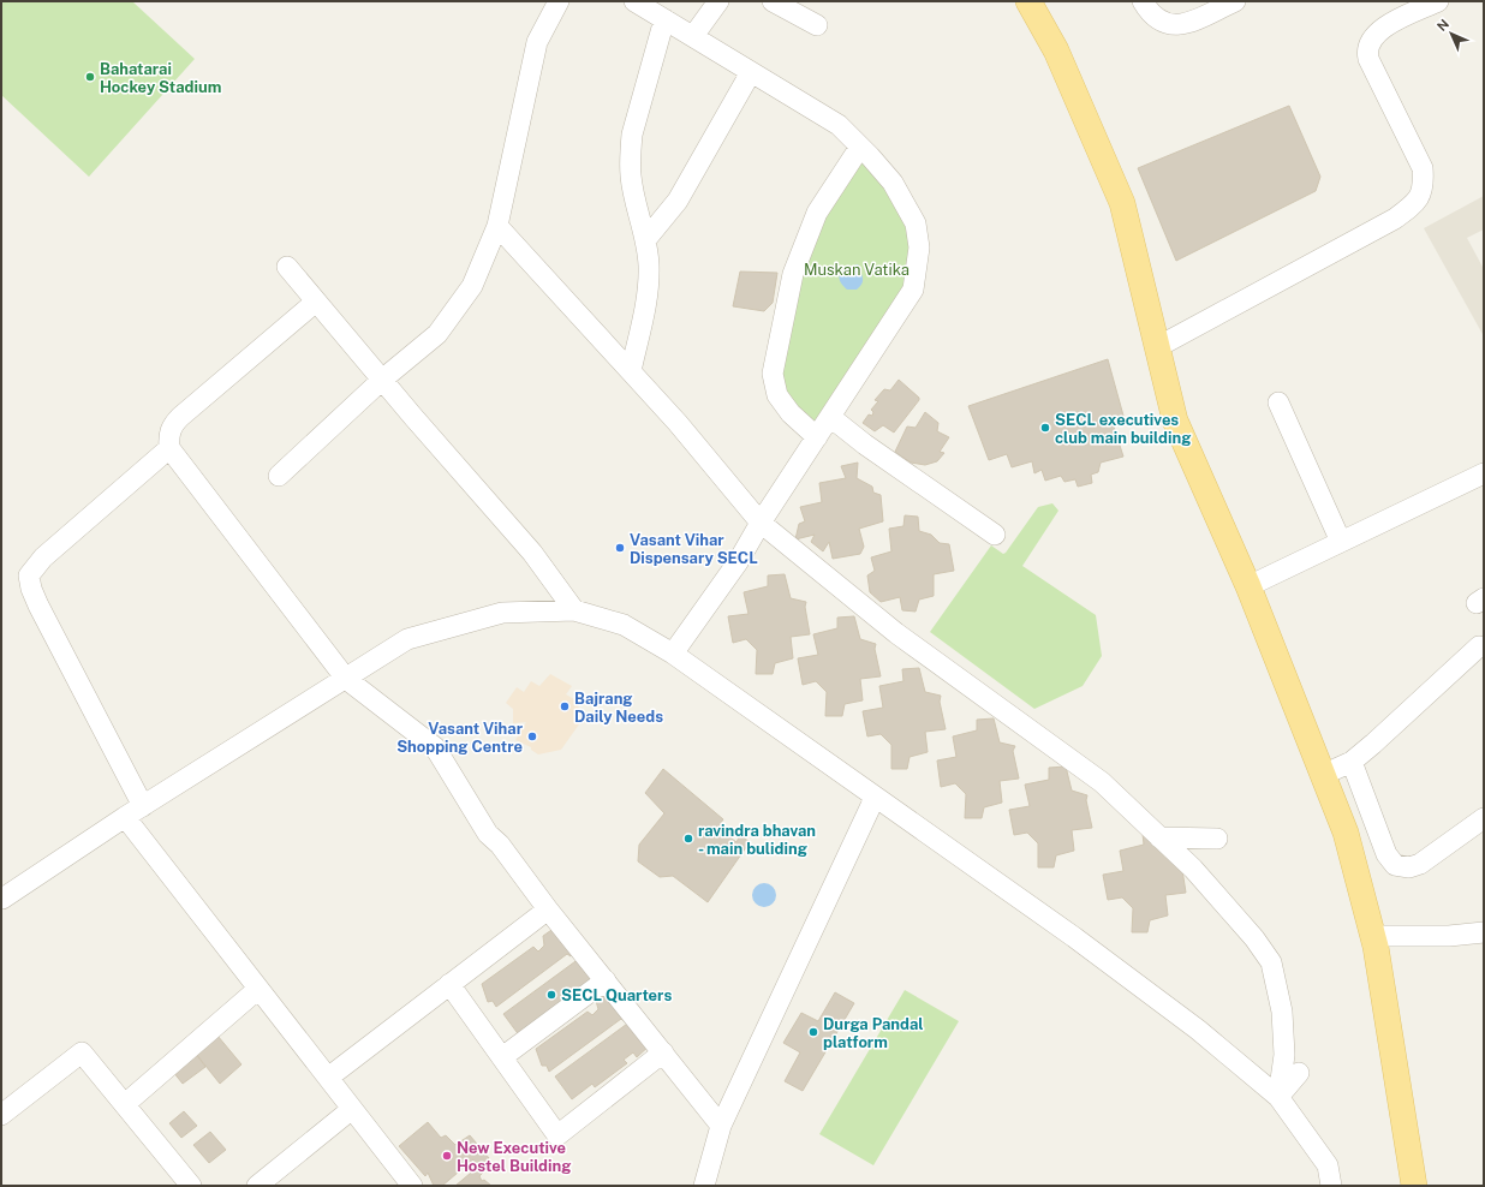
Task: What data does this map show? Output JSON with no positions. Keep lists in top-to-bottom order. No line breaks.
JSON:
{"parks":["Muskan Vatika"],"places":["Bahatarai Hockey Stadium","SECL executives club main building","Vasant Vihar Dispensary SECL","Bajrang Daily Needs","Vasant Vihar Shopping Centre","ravindra bhavan - main buliding","SECL Quarters","Durga Pandal platform","New Executive Hostel Building"],"north":"top left"}
